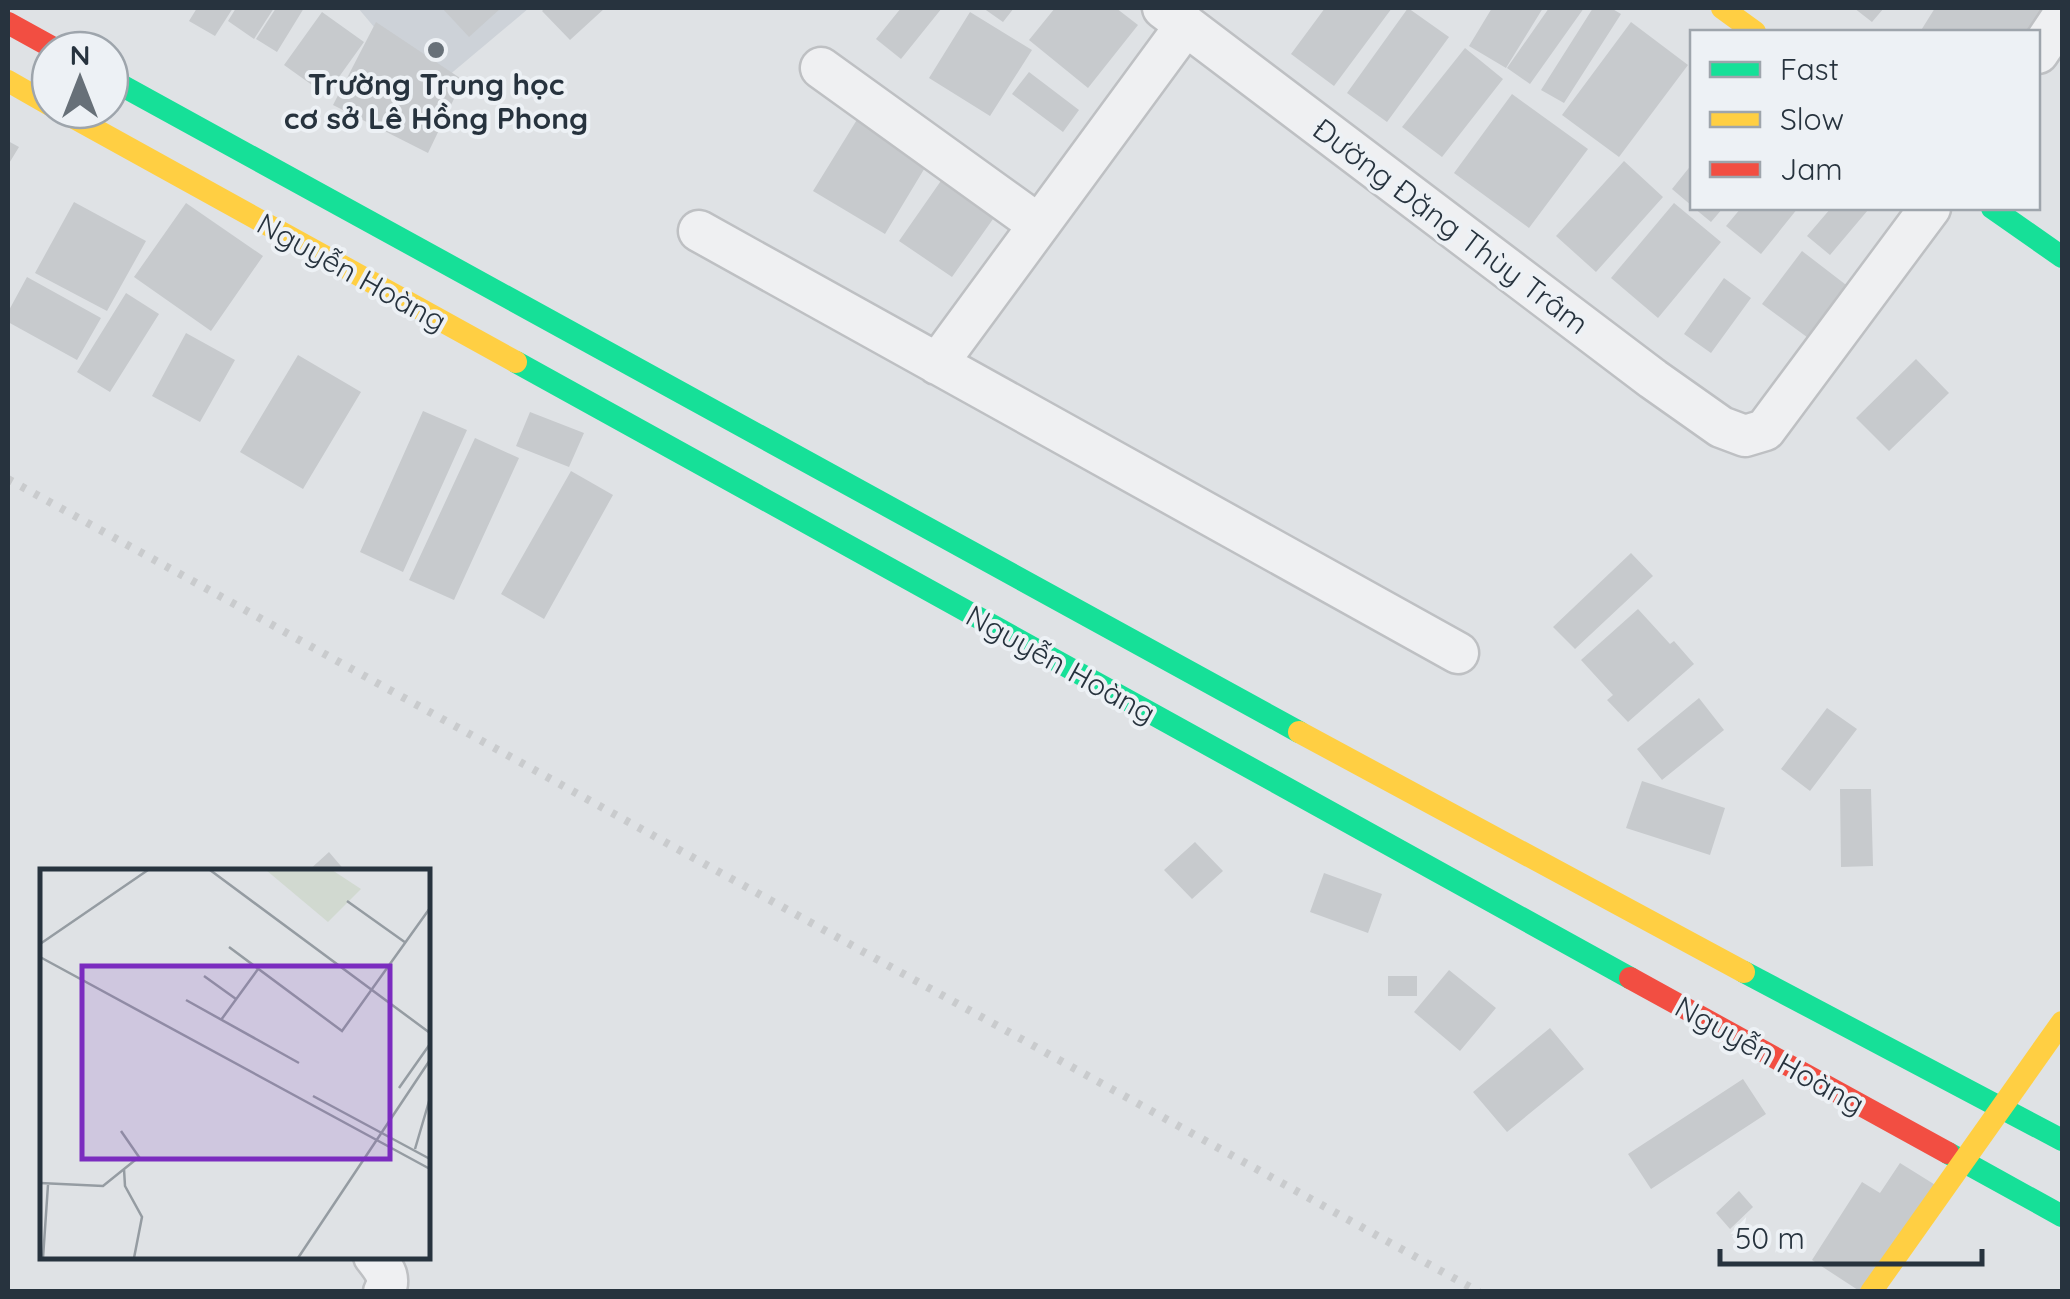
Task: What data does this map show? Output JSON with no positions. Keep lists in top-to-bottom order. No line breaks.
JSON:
{"streets":{"main road":["Nguyễn Hoàng"],"street":["Đường Đặng Thùy Trâm"]},"places":["Trường Trung học cơ sở Lê Hồng Phong"],"legend":["Fast","Slow","Jam"],"scale_bar":"50 m","north":"top"}
